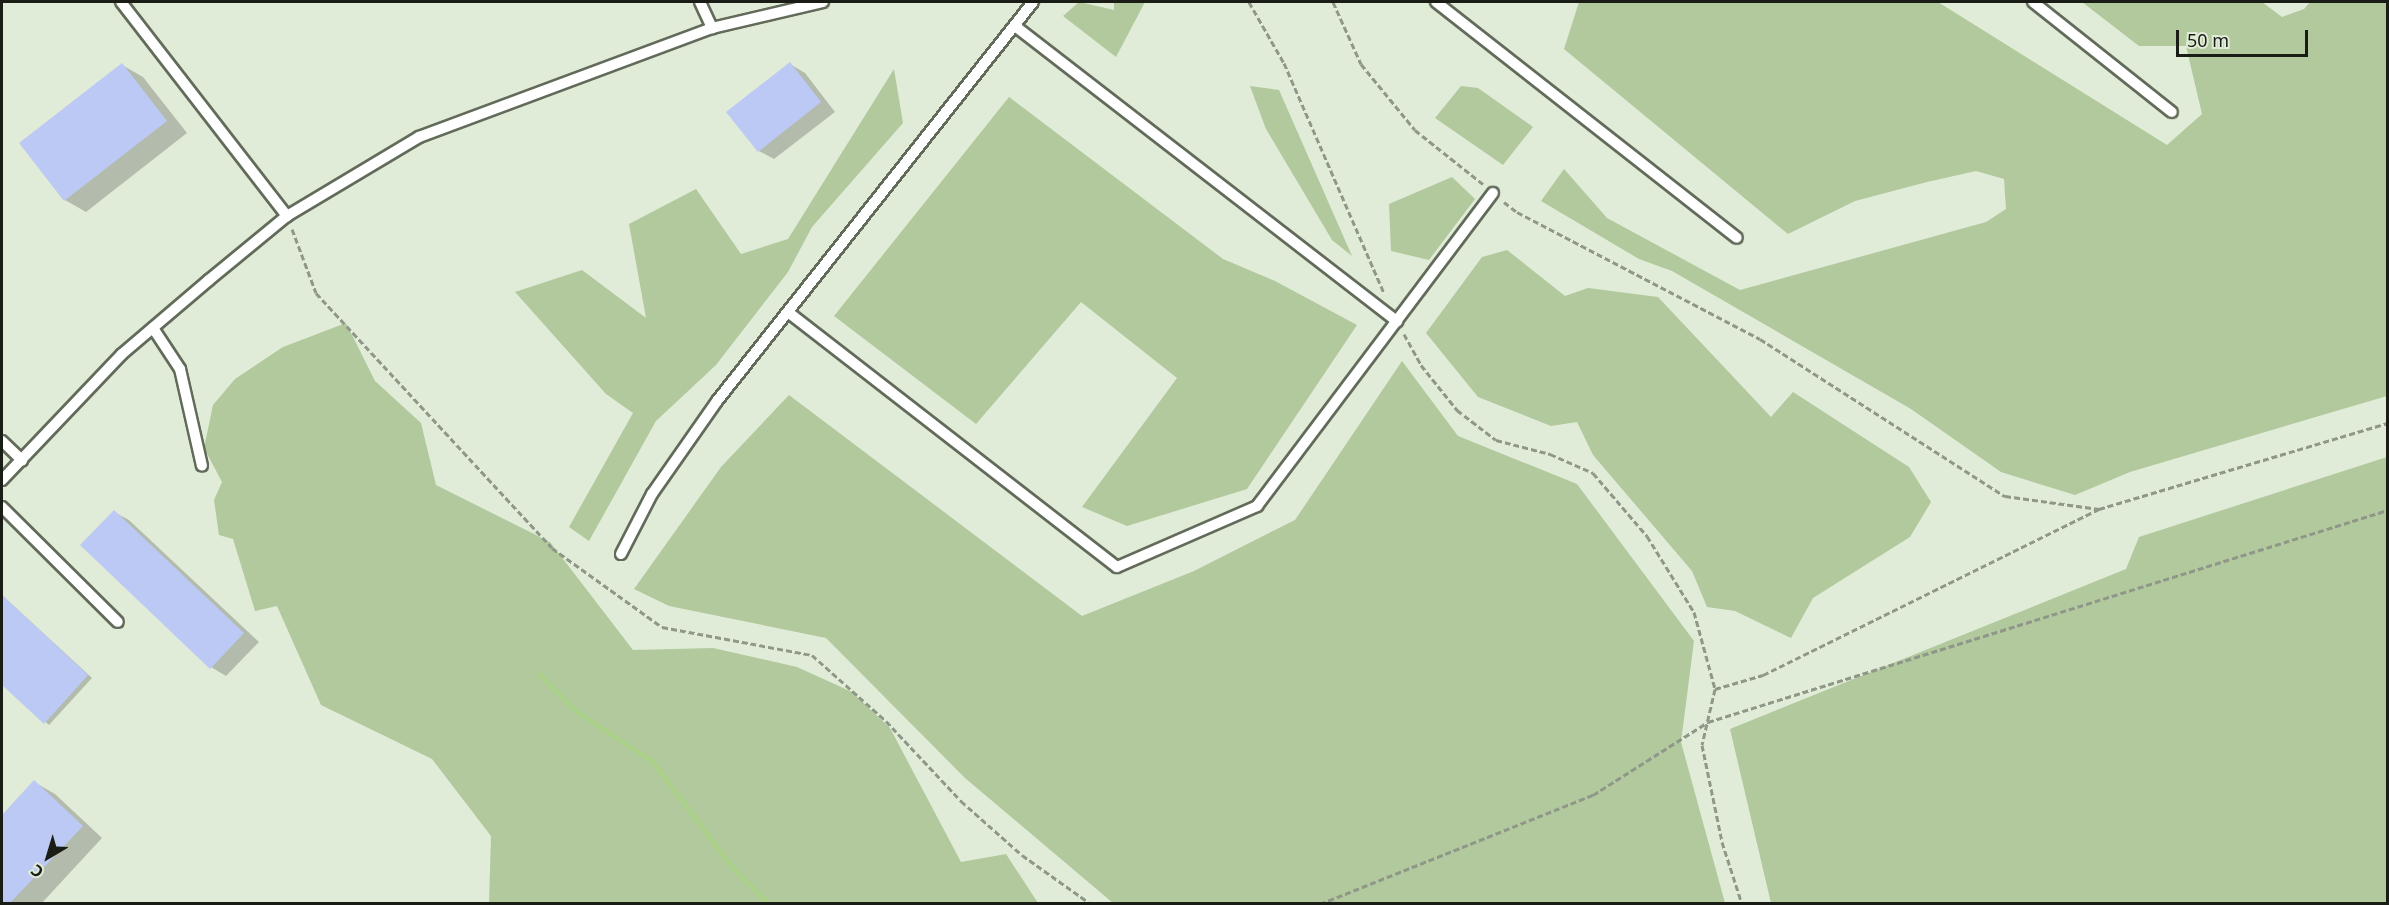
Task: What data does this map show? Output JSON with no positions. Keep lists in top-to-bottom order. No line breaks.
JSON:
{"scale_bar":"50 m","north":"bottom left"}
